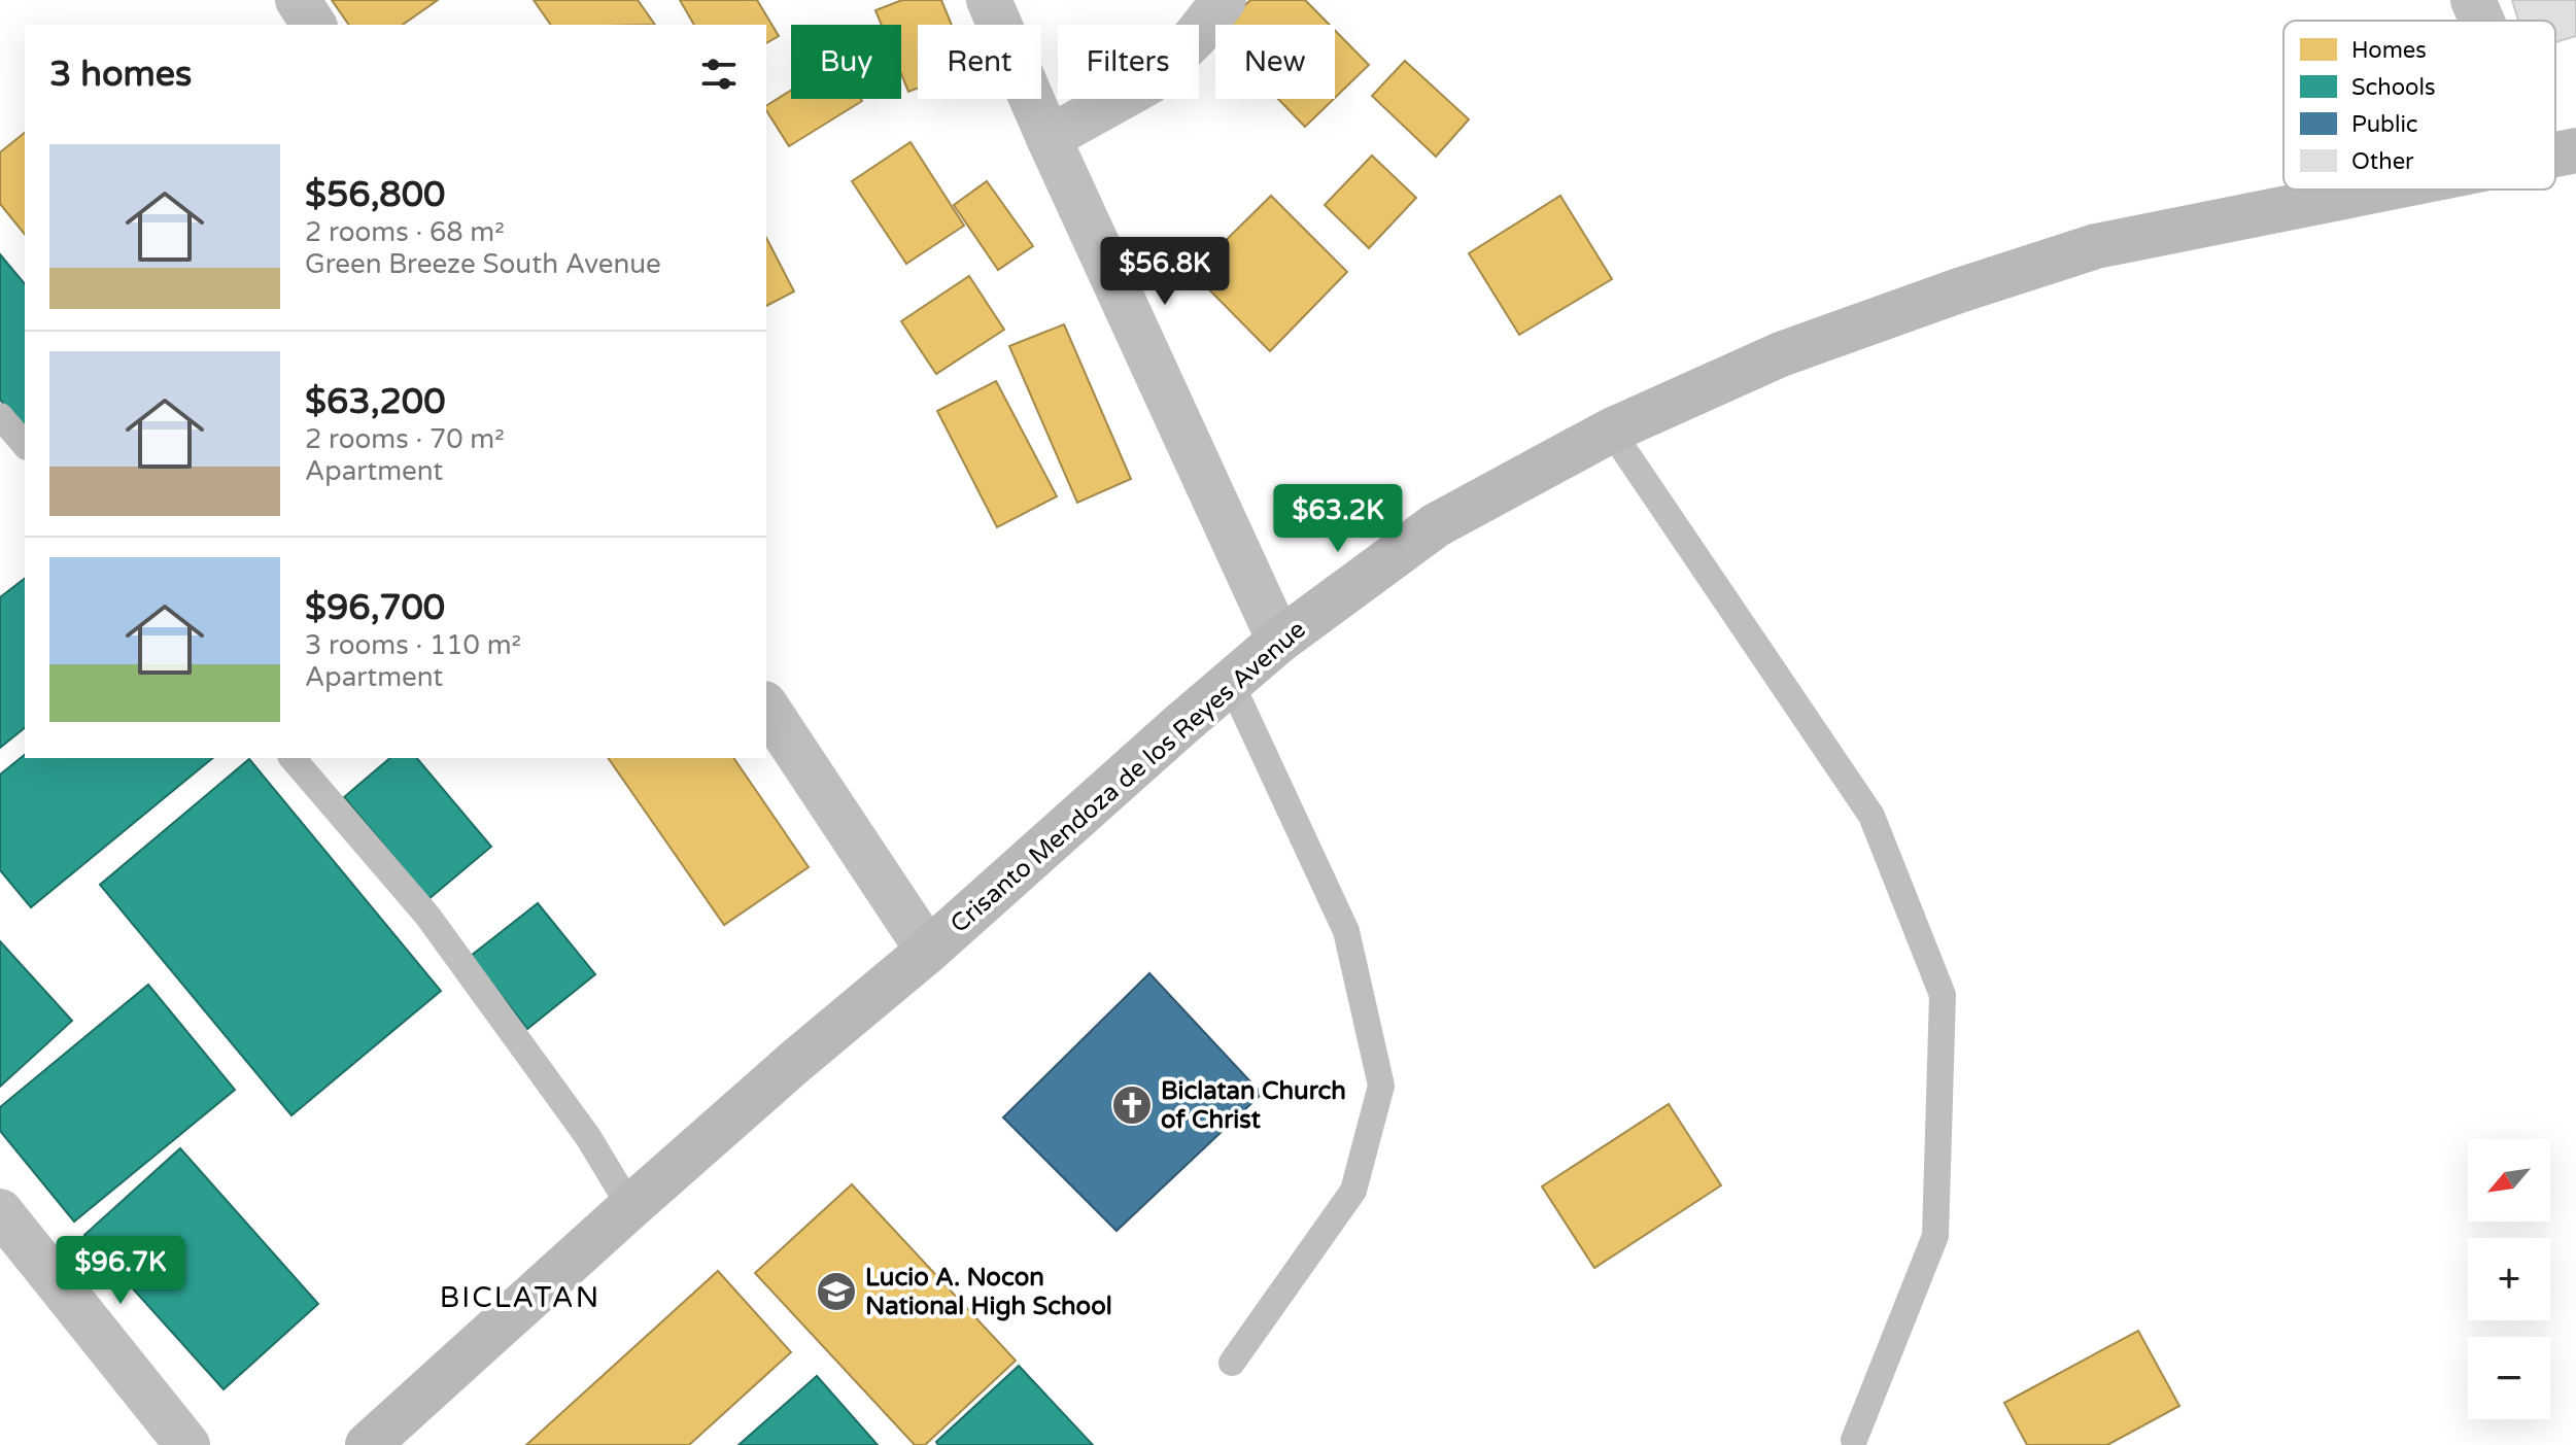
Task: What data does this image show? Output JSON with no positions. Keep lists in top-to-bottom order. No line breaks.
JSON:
{"streets":{"main road":["Crisanto Mendoza de los Reyes Avenue"]},"districts":["BICLATAN"],"places":{"church":["Biclatan Church of Christ"],"school or university":["Lucio A. Nocon National High School"]},"legend":["Homes","Schools","Public","Other"],"north":"bottom left","page":{"chip":["Buy","Rent","Filters","New"],"heading":"3 homes","list":[{"name":"$56,800","note":"2 rooms · 68 m² · Green Breeze South Avenue"},{"name":"$63,200","note":"2 rooms · 70 m² · Apartment"},{"name":"$96,700","note":"3 rooms · 110 m² · Apartment"}],"price":["$56.8K","$63.2K","$96.7K"],"map_buttons":["+","−"]}}
